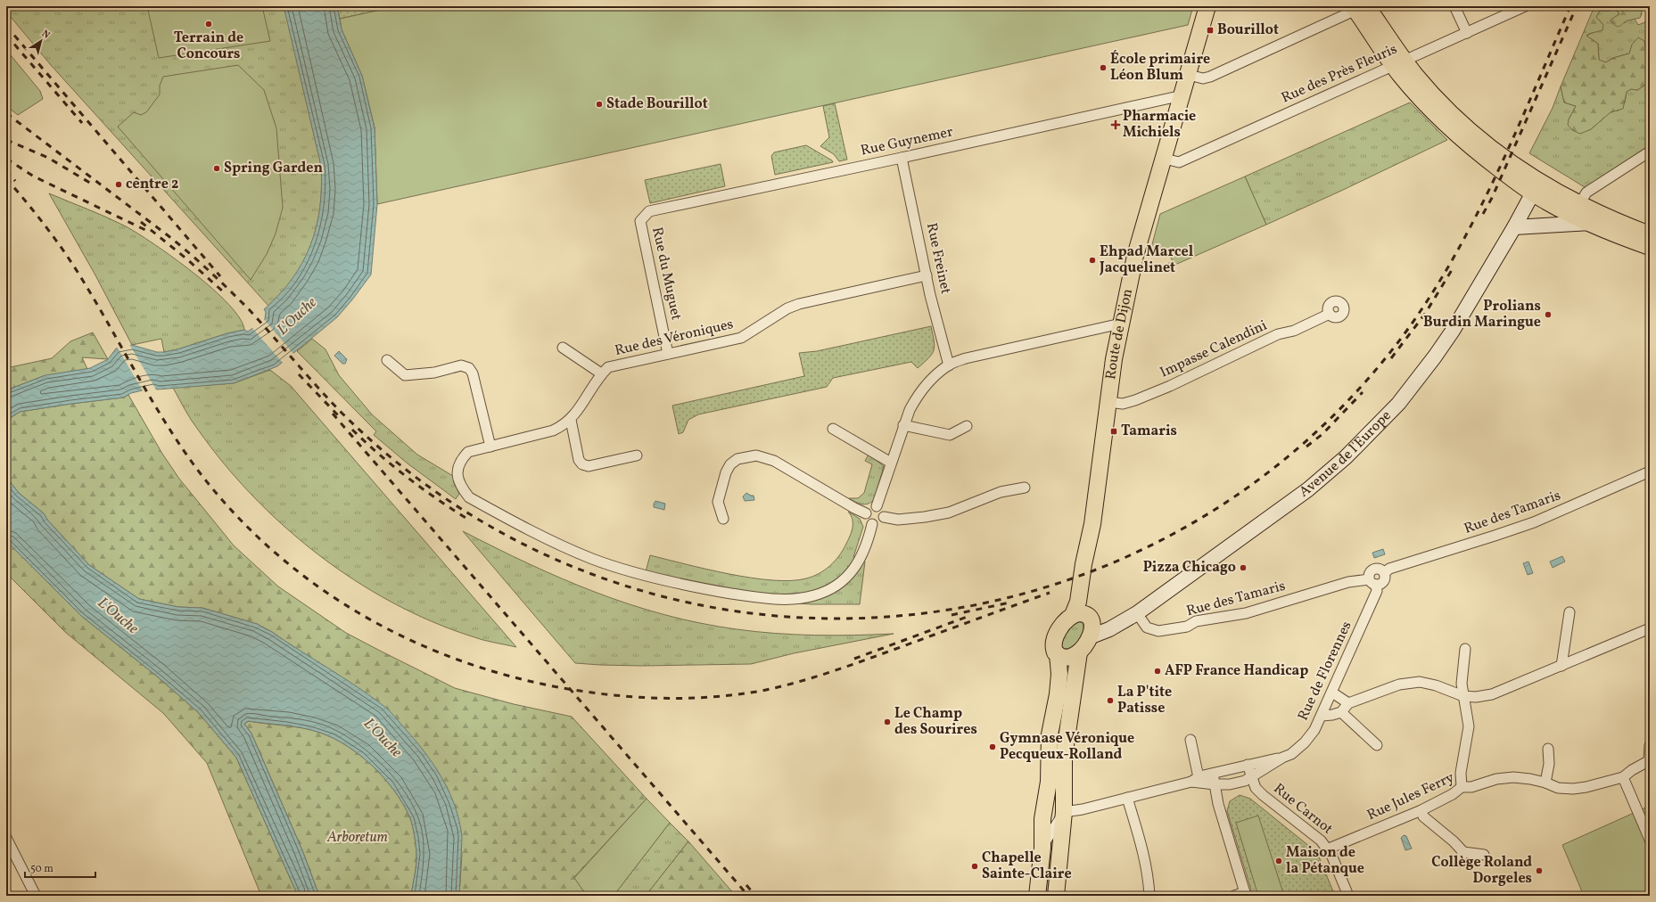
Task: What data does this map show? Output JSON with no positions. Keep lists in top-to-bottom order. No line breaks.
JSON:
{"streets":{"main road":["Route de Dijon","Avenue de l'Europe"],"street":["Rue des Près Fleuris","Rue Guynemer","Rue Freinet","Rue du Muguet","Rue des Véroniques","Impasse Calendini","Rue des Tamaris","Rue de Florennes","Rue Jules Ferry","Rue Carnot"]},"crossings":[["Rue des Près Fleuris","Route de Dijon"],["Rue Guynemer","Rue Freinet"],["Rue Guynemer","Rue du Muguet"],["Rue Guynemer","Route de Dijon"],["Rue Freinet","Rue des Véroniques"],["Rue du Muguet","Rue des Véroniques"],["Route de Dijon","Impasse Calendini"],["Route de Dijon","Avenue de l'Europe"],["Avenue de l'Europe","Rue des Tamaris"],["Rue des Tamaris","Rue de Florennes"],["Rue de Florennes","Rue Carnot"],["Rue Jules Ferry","Rue Carnot"]],"water":["L'Ouche"],"parks":["Arboretum"],"places":{"other":["Terrain de Concours","École primaire Léon Blum","Stade Bourillot","Spring Garden","centre 2","Ehpad Marcel Jacquelinet","Prolians Burdin Maringue","Pizza Chicago","AFP France Handicap","La P'tite Patisse","Le Champ des Sourires","Gymnase Véronique Pecqueux-Rolland","Maison de la Pétanque","Chapelle Sainte-Claire","Collège Roland Dorgeles"],"transit":["Bourillot","Tamaris"],"health":["Pharmacie Michiels"]},"scale_bar":"50 m","north":"top right"}
